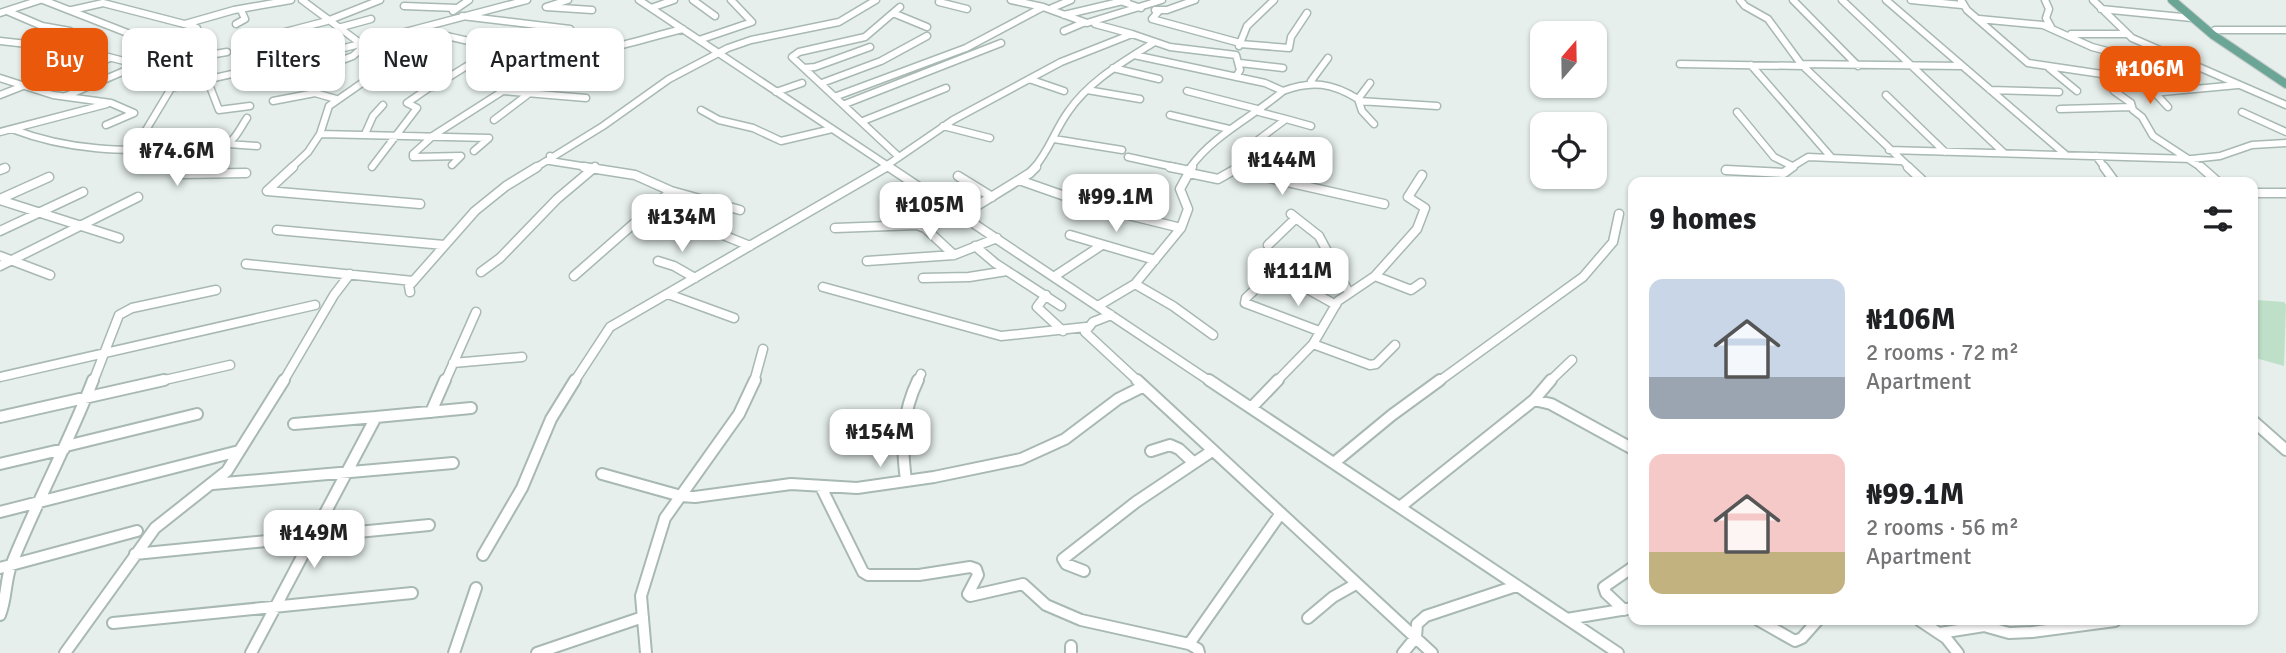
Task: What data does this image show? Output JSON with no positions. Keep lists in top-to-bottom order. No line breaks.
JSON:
{"north":"top","page":{"chip":["Buy","Rent","Filters","New","Apartment"],"price":["₦106M","₦74.6M","₦144M","₦99.1M","₦105M","₦134M","₦111M","₦154M","₦149M"],"heading":"9 homes","list":[{"name":"₦106M","note":"2 rooms · 72 m² · Apartment"},{"name":"₦99.1M","note":"2 rooms · 56 m² · Apartment"}]}}
